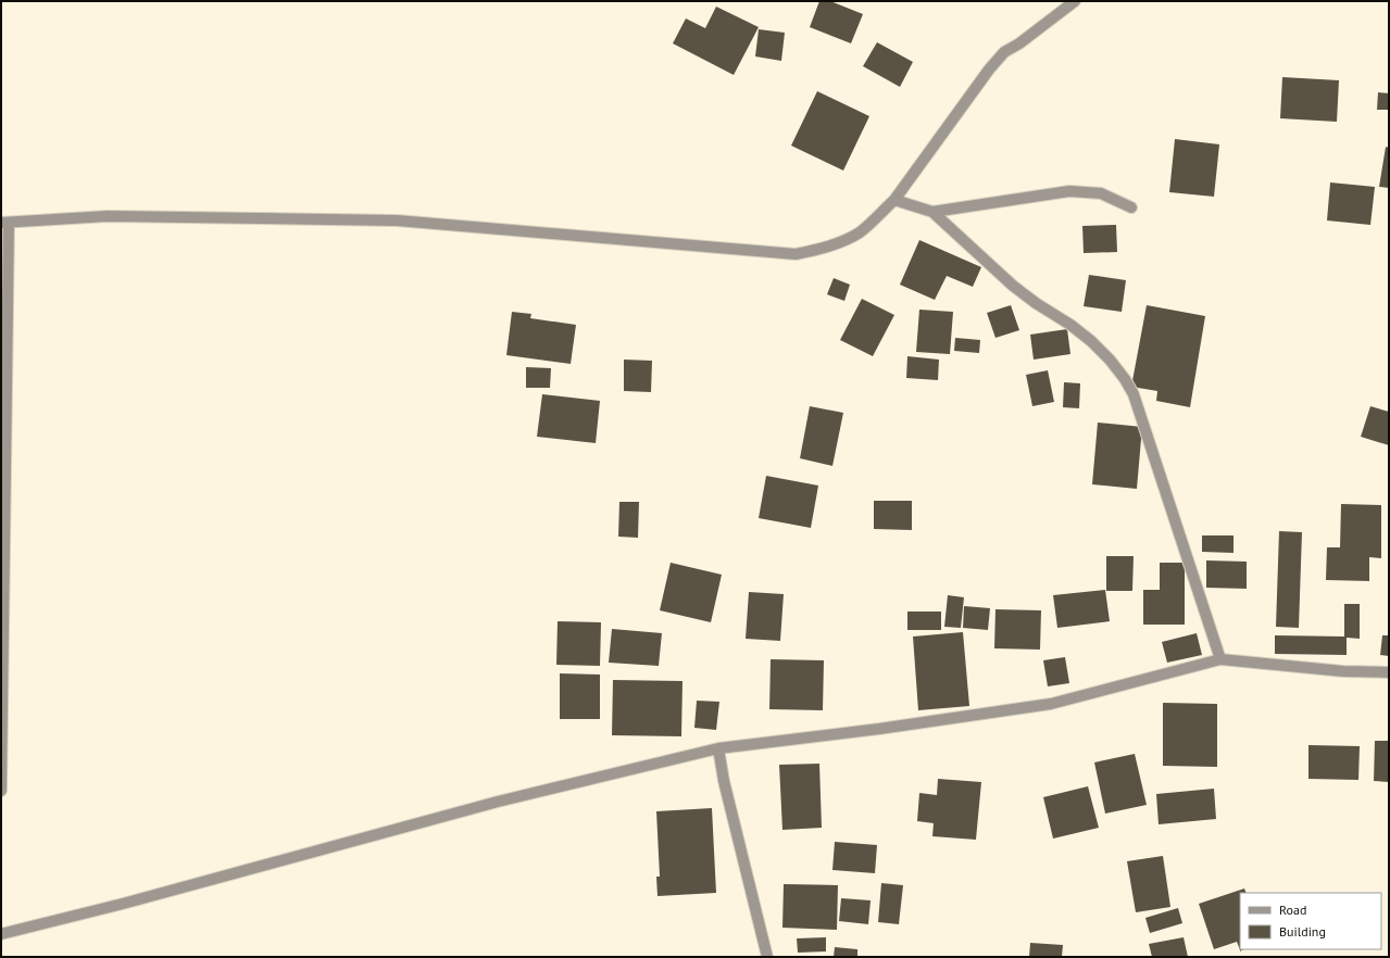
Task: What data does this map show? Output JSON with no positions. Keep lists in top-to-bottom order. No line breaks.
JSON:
{"legend":["Road","Building"]}
